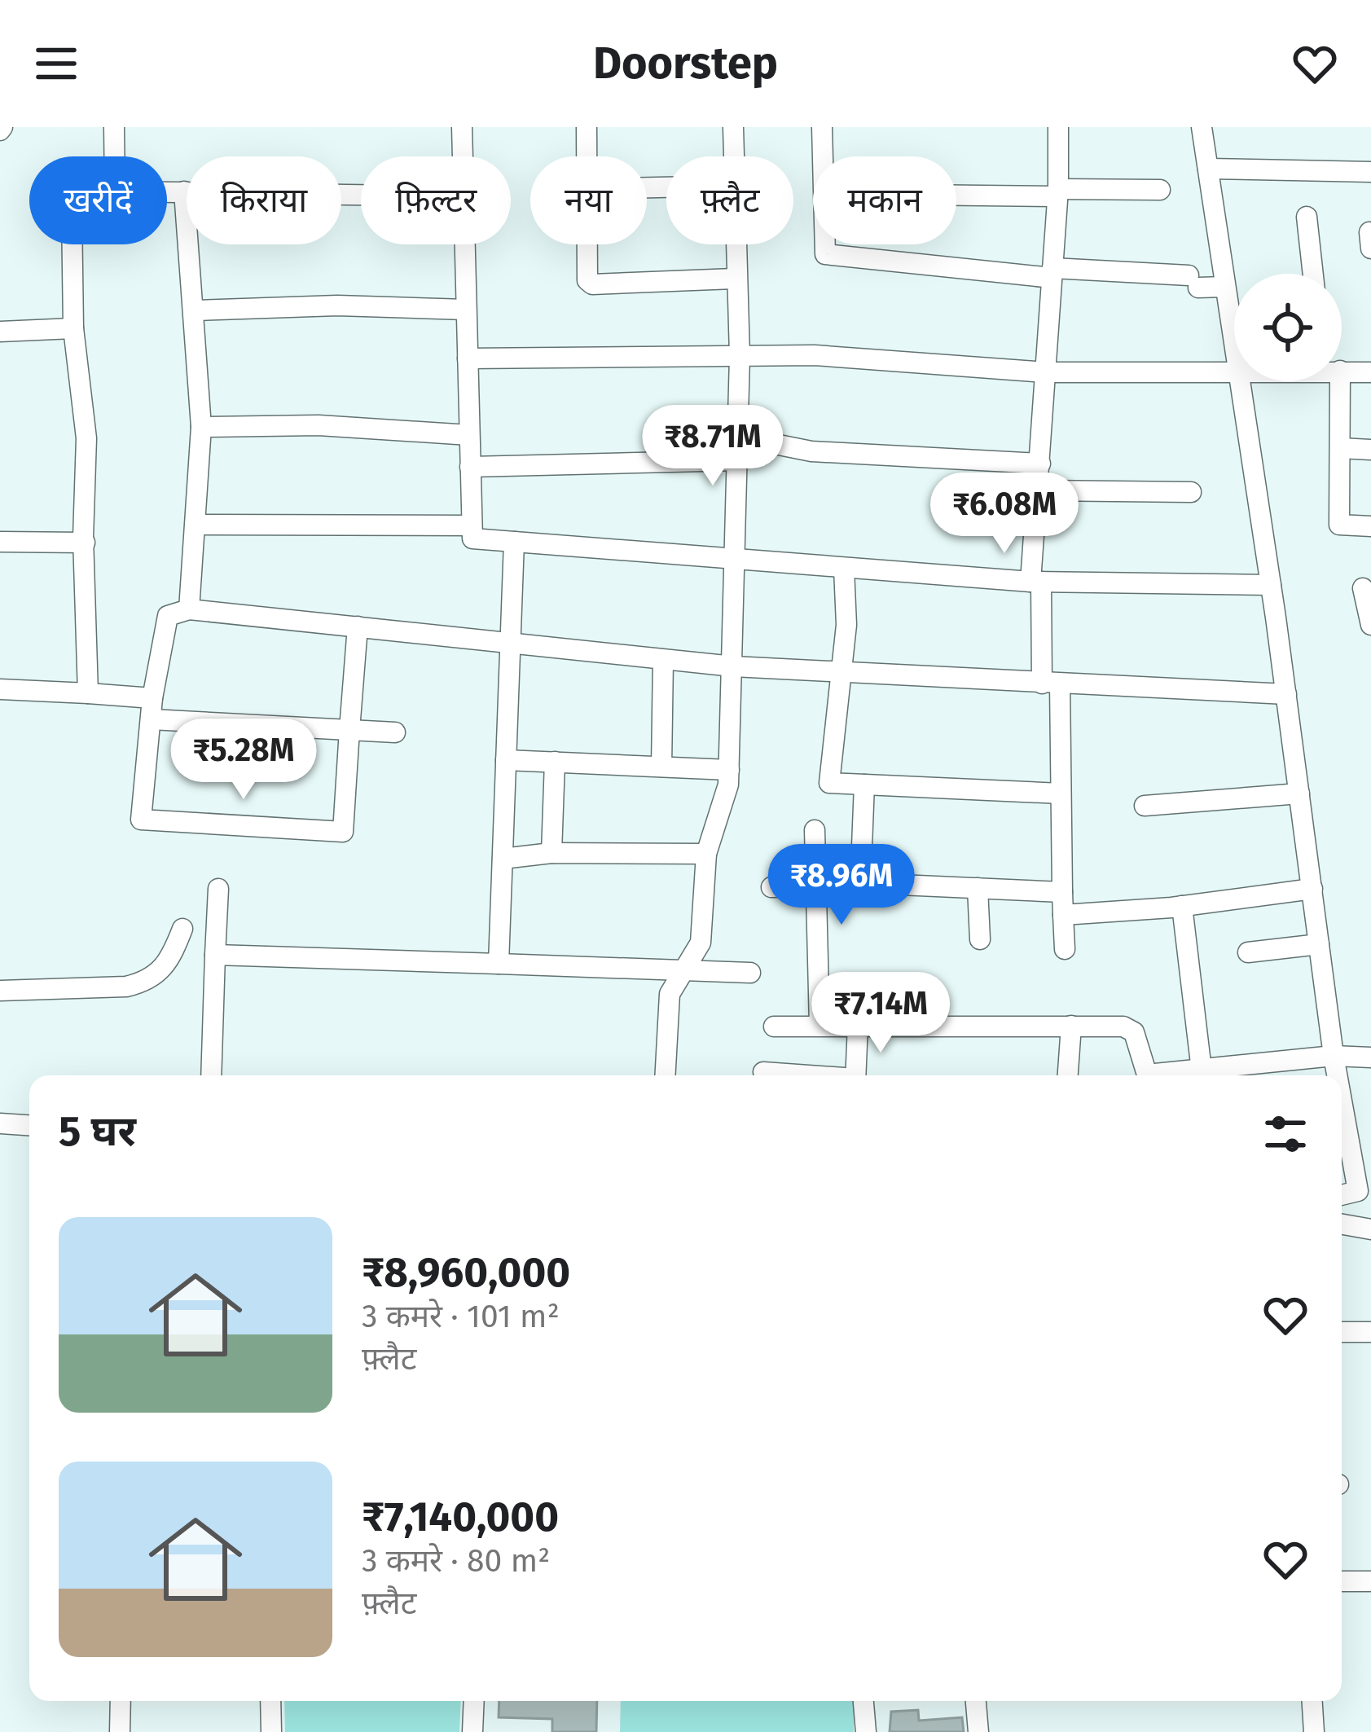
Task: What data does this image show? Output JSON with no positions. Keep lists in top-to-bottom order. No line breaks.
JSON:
{"page":{"header":"Doorstep","chip":["खरीदें","किराया","फ़िल्टर","नया","फ़्लैट","मकान"],"price":["₹8.71M","₹6.08M","₹5.28M","₹8.96M","₹7.14M"],"heading":"5 घर","list":[{"name":"₹8,960,000","note":"3 कमरे · 101 m² · फ़्लैट"},{"name":"₹7,140,000","note":"3 कमरे · 80 m² · फ़्लैट"}]}}
